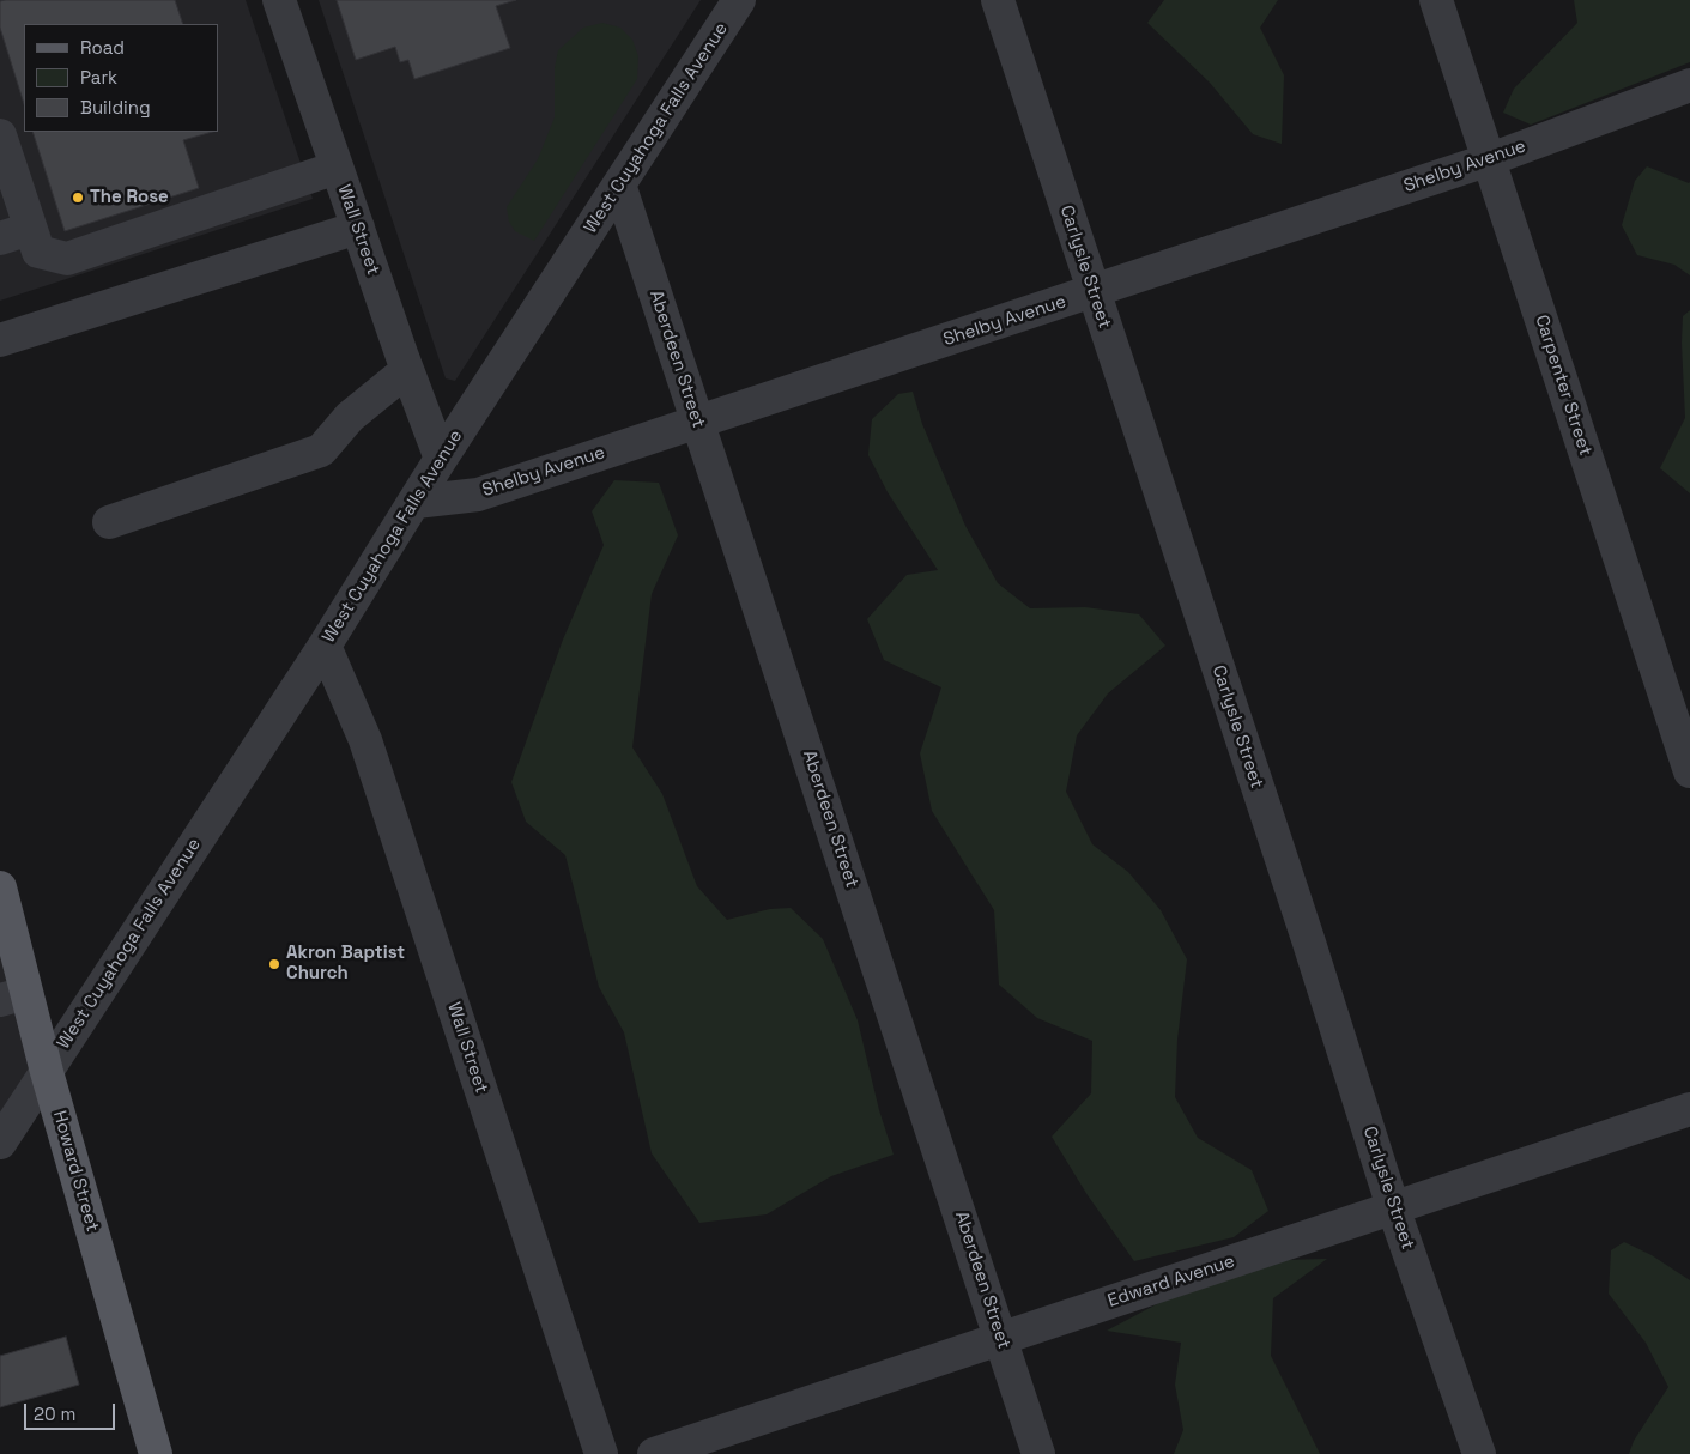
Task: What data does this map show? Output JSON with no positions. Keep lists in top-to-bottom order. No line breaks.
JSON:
{"streets":{"main road":["Howard Street"],"street":["West Cuyahoga Falls Avenue","Shelby Avenue","Wall Street","Carlysle Street","Aberdeen Street","Carpenter Street","Edward Avenue"]},"crossings":[["West Cuyahoga Falls Avenue","Shelby Avenue"],["West Cuyahoga Falls Avenue","Wall Street"],["West Cuyahoga Falls Avenue","Aberdeen Street"],["West Cuyahoga Falls Avenue","Howard Street"],["Shelby Avenue","Carlysle Street"],["Shelby Avenue","Aberdeen Street"],["Shelby Avenue","Carpenter Street"],["Carlysle Street","Edward Avenue"],["Aberdeen Street","Edward Avenue"]],"places":["The Rose","Akron Baptist Church"],"legend":["Road","Park","Building"],"scale_bar":"20 m"}
